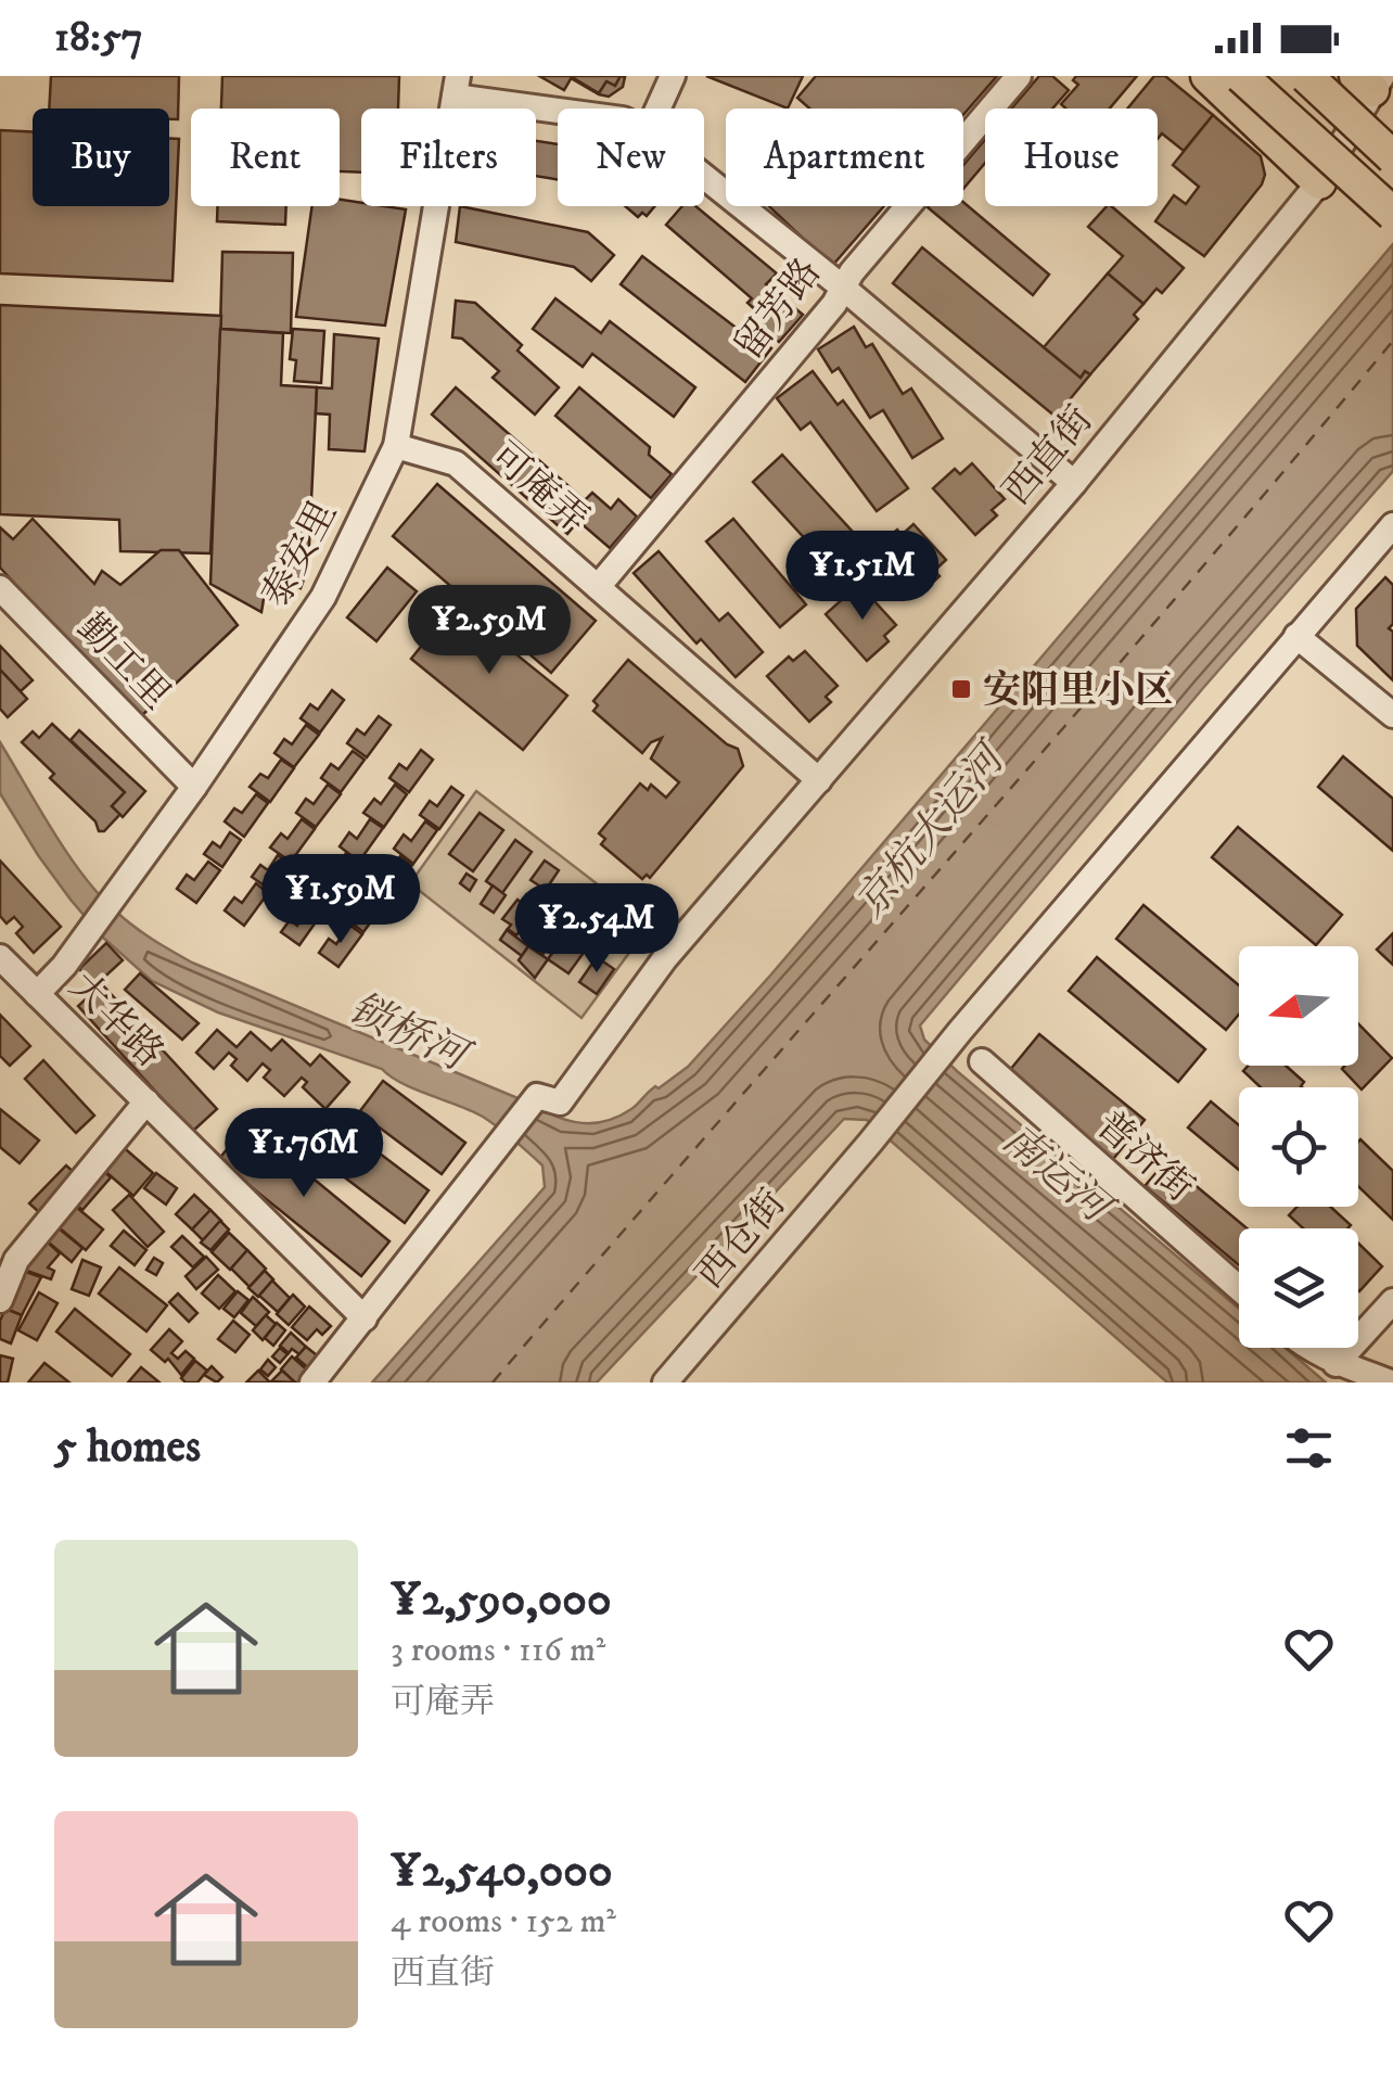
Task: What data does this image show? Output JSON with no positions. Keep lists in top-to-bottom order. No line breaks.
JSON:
{"streets":{"street":["留芳路","西直街","可庵弄","泰安里","勤工里","大华路","普济街","西仓街"]},"crossings":[["留芳路","可庵弄"],["西直街","可庵弄"],["西直街","大华路"],["可庵弄","泰安里"],["泰安里","勤工里"],["泰安里","大华路"]],"water":["京杭大运河","锁桥河","南运河"],"places":{"transit":["安阳里小区"]},"north":"left","page":{"status":"18:57","chip":["Buy","Rent","Filters","New","Apartment","House"],"price":["¥1.51M","¥2.59M","¥1.59M","¥2.54M","¥1.76M"],"heading":"5 homes","list":[{"name":"¥2,590,000","note":"3 rooms · 116 m² · 可庵弄"},{"name":"¥2,540,000","note":"4 rooms · 152 m² · 西直街"}]}}
